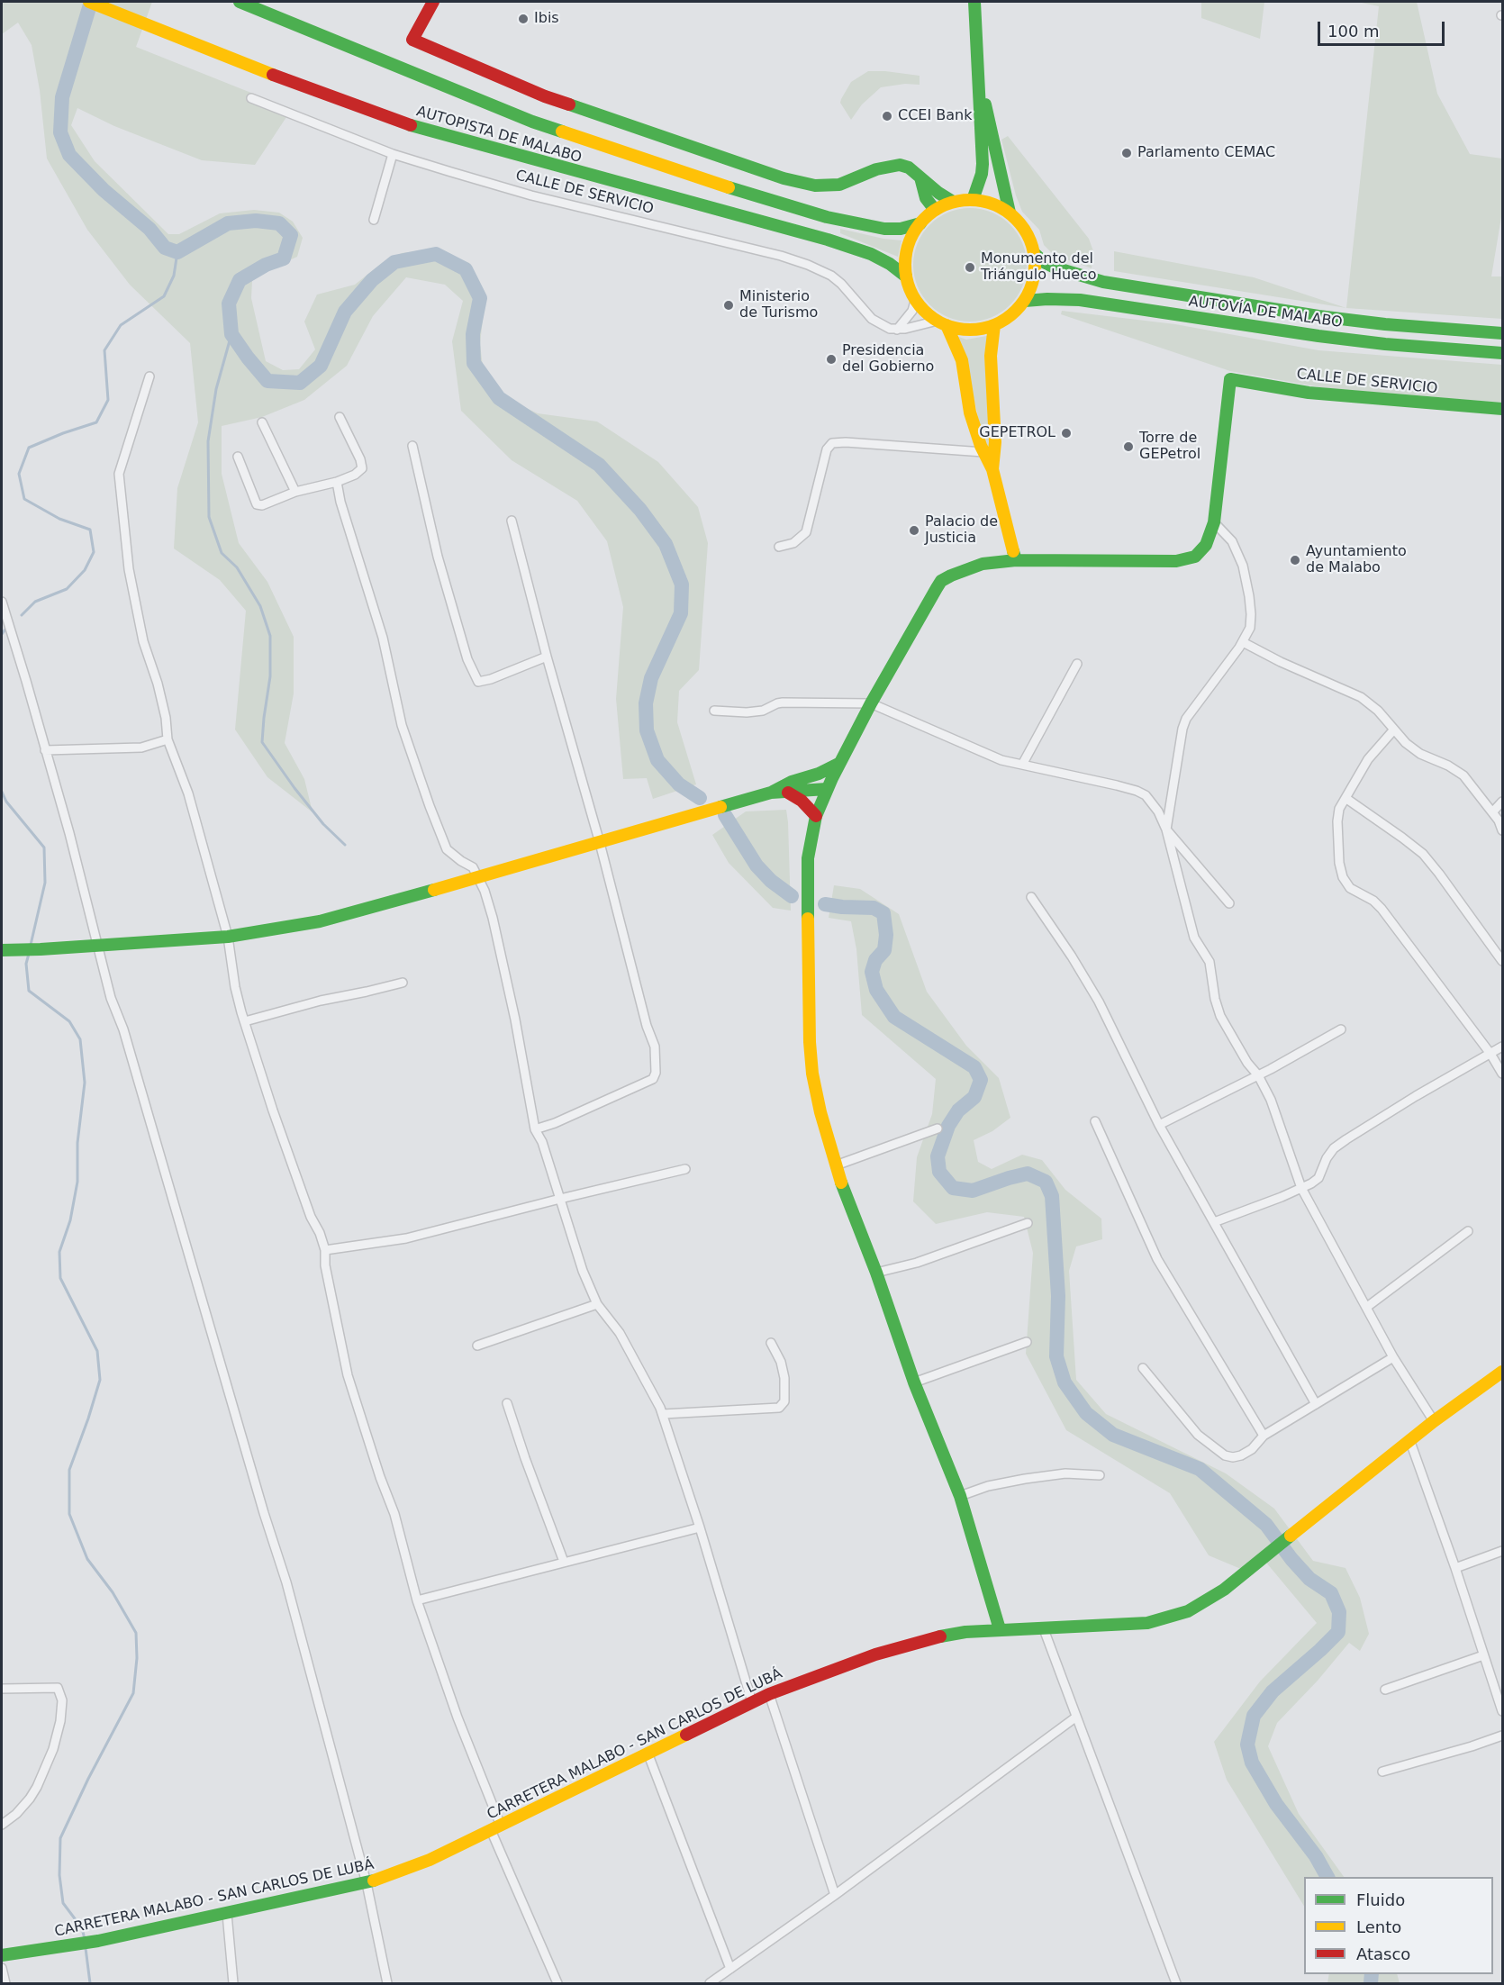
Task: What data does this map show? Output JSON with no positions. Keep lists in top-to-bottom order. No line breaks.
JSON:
{"streets":{"main road":["AUTOPISTA DE MALABO","CALLE DE SERVICIO","AUTOVÍA DE MALABO","CARRETERA MALABO - SAN CARLOS DE LUBÁ"]},"crossings":[["AUTOPISTA DE MALABO","AUTOVÍA DE MALABO"]],"places":["Ibis","CCEI Bank","Parlamento CEMAC","Monumento del Triángulo Hueco","Ministerio de Turismo","Presidencia del Gobierno","GEPETROL","Torre de GEPetrol","Palacio de Justicia","Ayuntamiento de Malabo"],"legend":["Fluido","Lento","Atasco"],"scale_bar":"100 m"}
